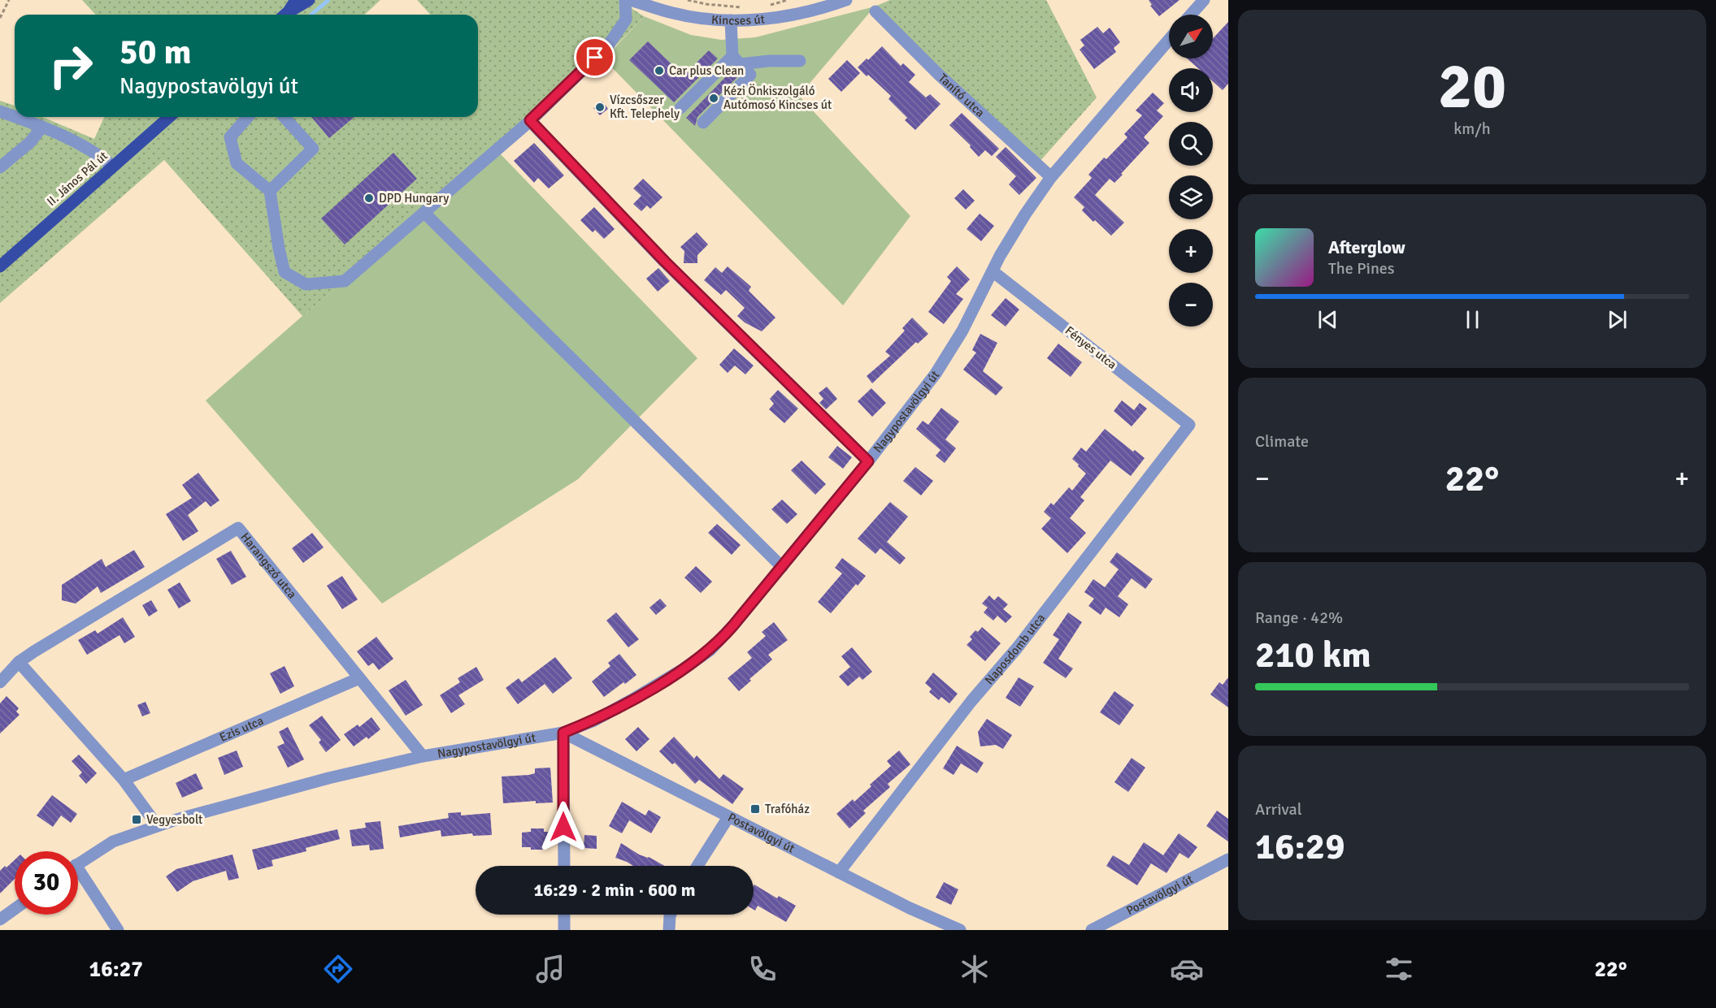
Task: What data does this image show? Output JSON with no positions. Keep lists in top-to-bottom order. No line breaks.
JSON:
{"streets":{"main road":["II. János Pál út"],"street":["Kincses út","Tanító utca","Fényes utca","Nagypostavölgyi út","Harangszó utca","Naposdomb utca","Ezis utca","Postavölgyi út"]},"crossings":[["Tanító utca","Nagypostavölgyi út"],["Fényes utca","Nagypostavölgyi út"],["Fényes utca","Naposdomb utca"],["Nagypostavölgyi út","Harangszó utca"],["Nagypostavölgyi út","Postavölgyi út"],["Harangszó utca","Ezis utca"],["Naposdomb utca","Postavölgyi út"]],"places":{"other":["Car plus Clean","Kézi Önkiszolgáló Autómosó Kincses út","Vízcsőszer Kft. Telephely","DPD Hungary"],"transit":["Trafóház","Vegyesbolt"]},"north":"top right","page":{"tile":[["20","km/h"],"Climate",["Range · 42%","210 km"],["Arrival","16:29"]],"map_buttons":["+","−"],"turn":["50 m","Nagypostavölgyi út"],"song":["Afterglow","The Pines"],"heat":["−","22°","+"],"limit":"30","trip":"16:29 · 2 min · 600 m","tabs":["16:27","22°"]}}
